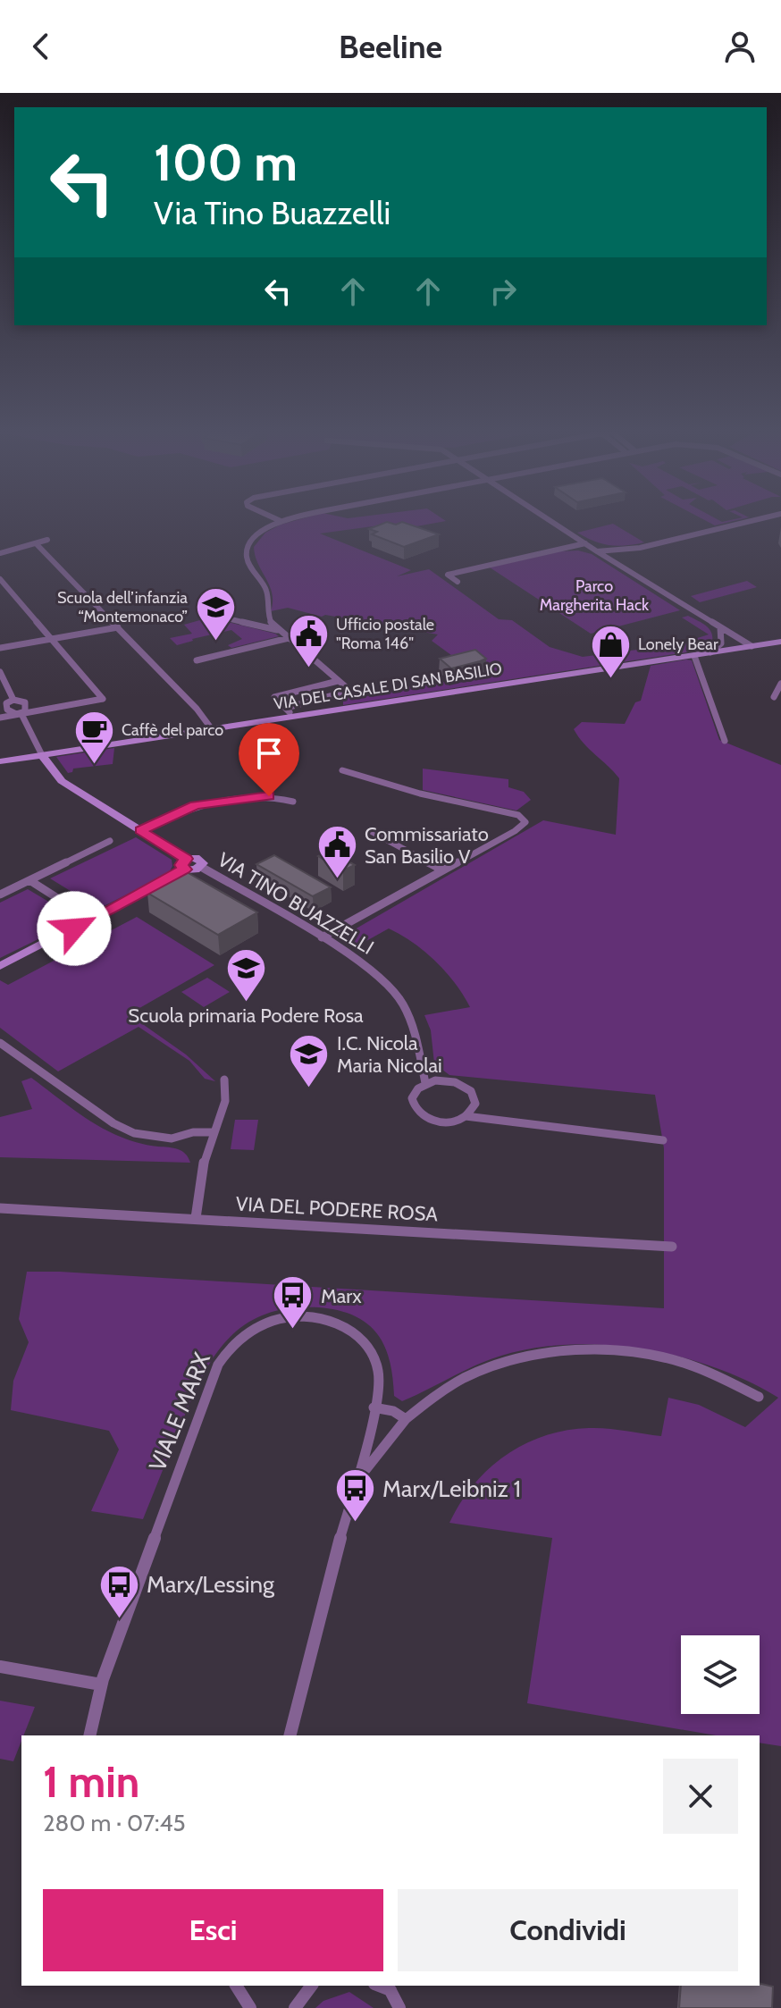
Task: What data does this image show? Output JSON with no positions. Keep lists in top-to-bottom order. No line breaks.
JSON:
{"streets":{"street":["VIA DEL CASALE DI SAN BASILIO","VIA TINO BUAZZELLI","VIA DEL PODERE ROSA","VIALE MARX"]},"crossings":[["VIA DEL CASALE DI SAN BASILIO","VIA TINO BUAZZELLI"]],"parks":["Parco Margherita Hack"],"places":{"school or university":["Scuola dell’infanzia “Montemonaco”","Scuola primaria Podere Rosa","I.C. Nicola Maria Nicolai"],"public building":["Ufficio postale \"Roma 146\"","Commissariato San Basilio V"],"shop":["Lonely Bear"],"cafe":["Caffè del parco"],"bus stop":["Marx","Marx/Leibniz 1","Marx/Lessing"]},"page":{"header":"Beeline","turn":["100 m","Via Tino Buazzelli"],"heading":["1 min","280 m · 07:45"],"buttons":["Esci","Condividi"]}}
